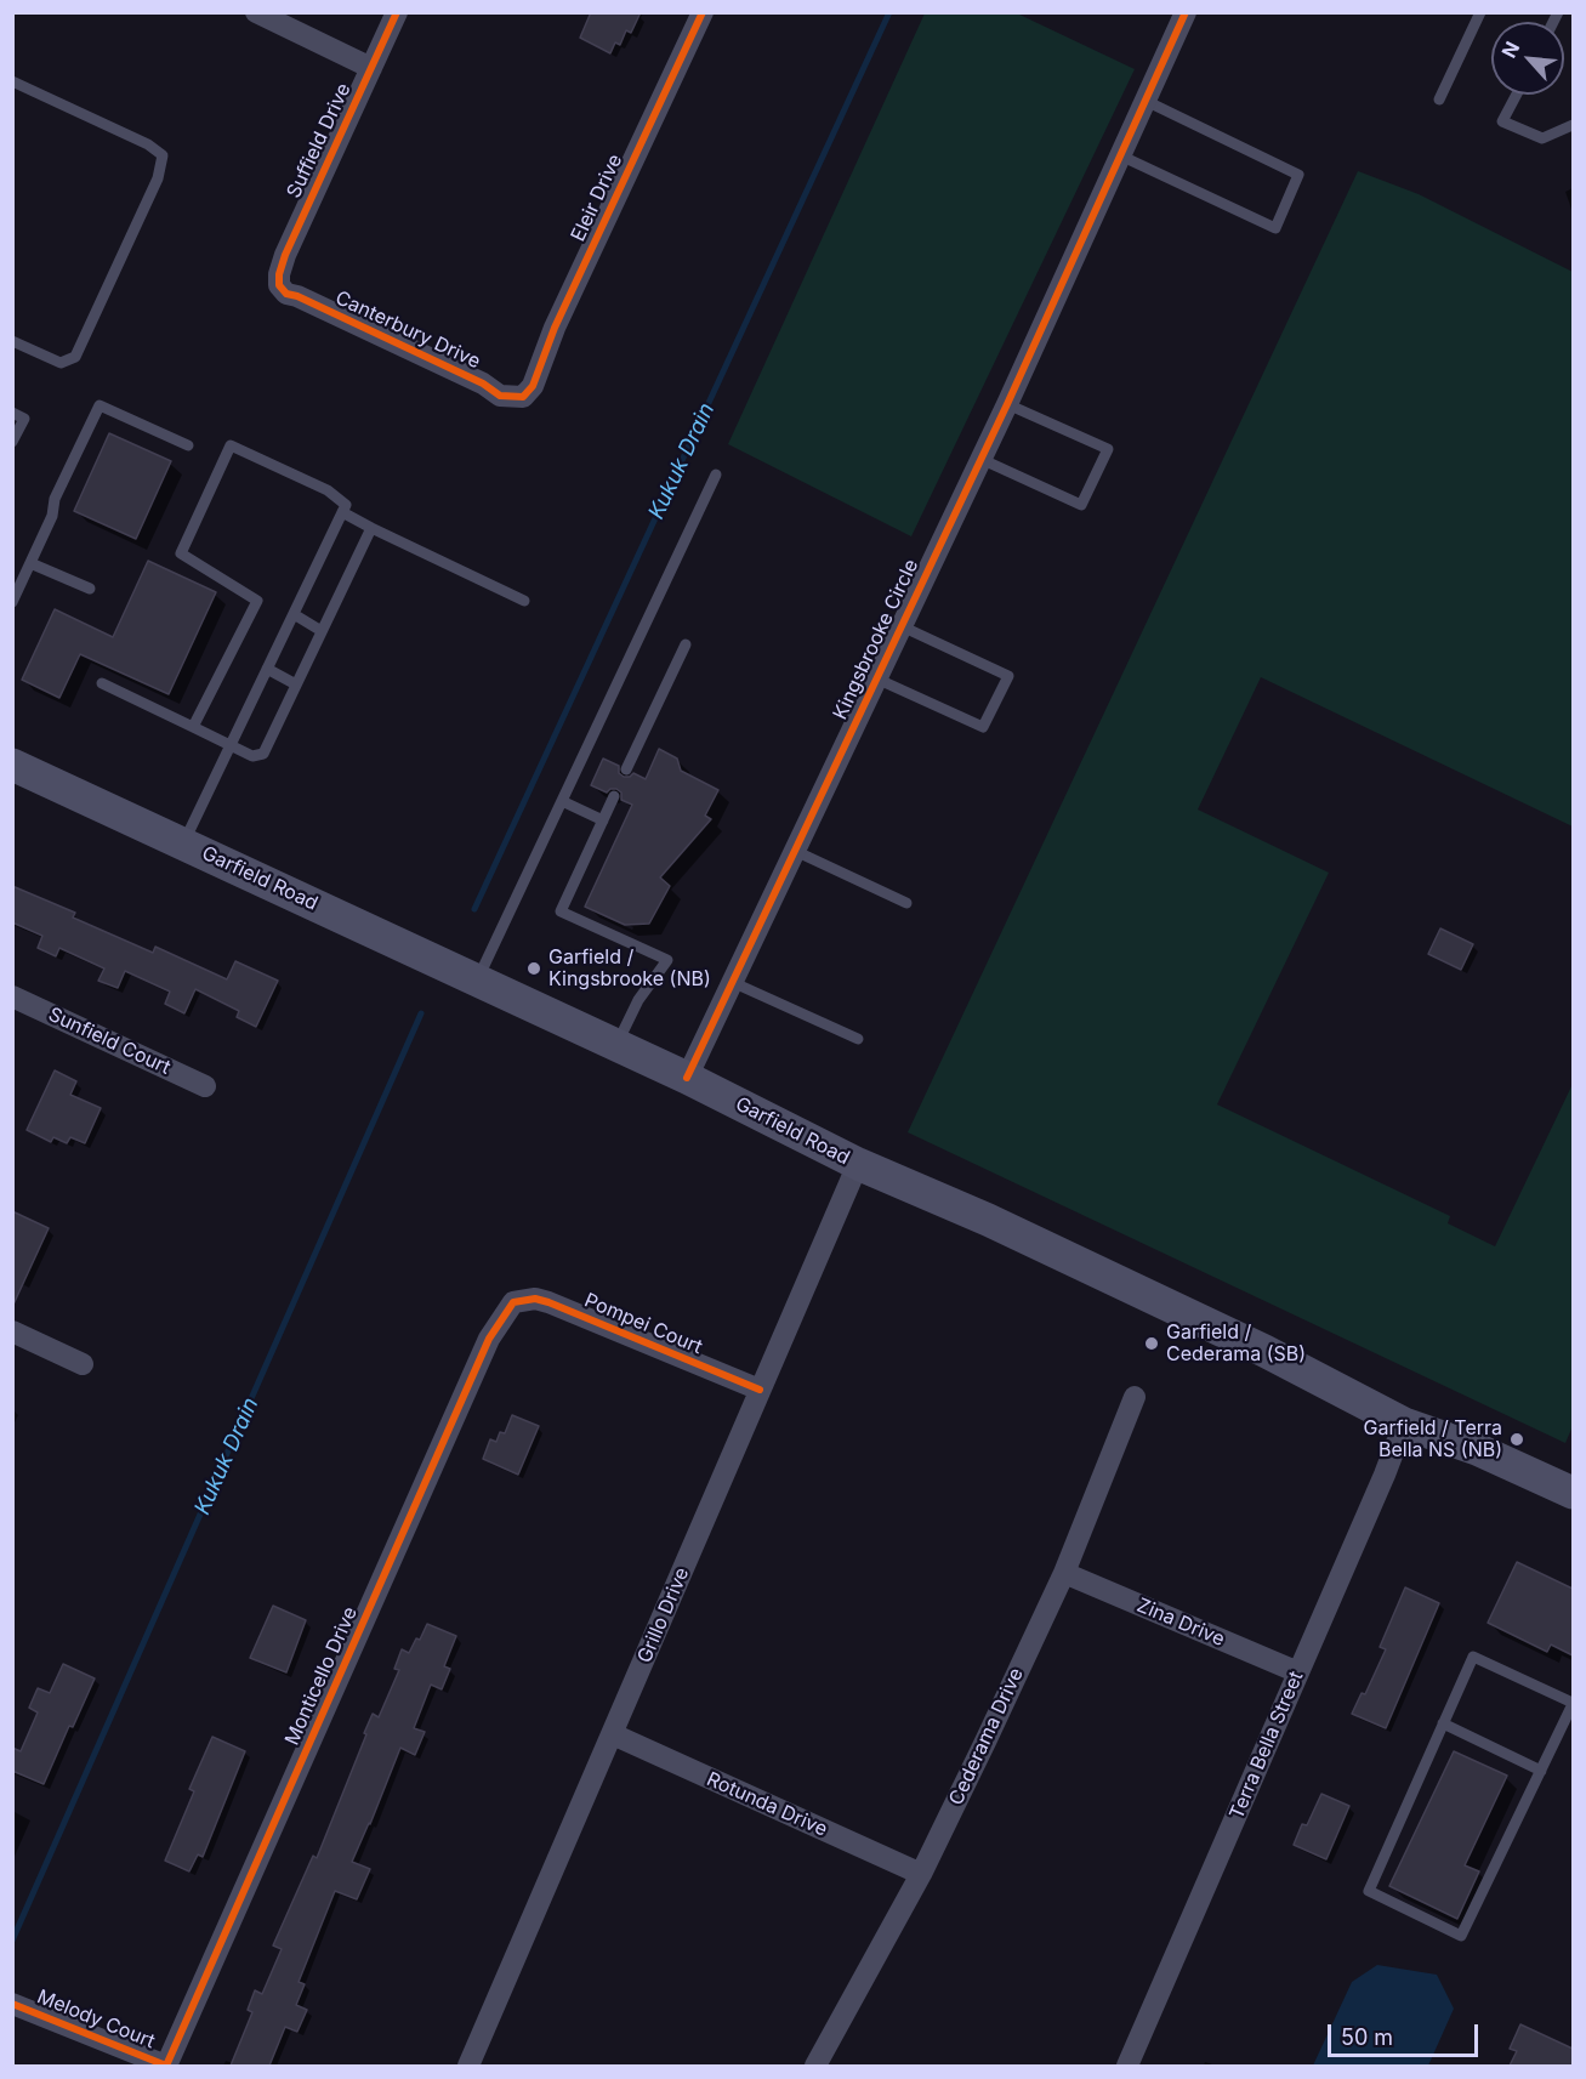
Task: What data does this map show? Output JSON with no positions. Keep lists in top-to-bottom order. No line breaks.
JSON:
{"streets":{"main road":["Garfield Road"],"street":["Suffield Drive","Eleir Drive","Canterbury Drive","Kingsbrooke Circle","Sunfield Court","Pompei Court","Grillo Drive","Zina Drive","Monticello Drive","Cederama Drive","Terra Bella Street","Rotunda Drive","Melody Court"]},"crossings":[["Suffield Drive","Canterbury Drive"],["Eleir Drive","Canterbury Drive"],["Kingsbrooke Circle","Garfield Road"],["Garfield Road","Grillo Drive"],["Garfield Road","Terra Bella Street"],["Pompei Court","Grillo Drive"],["Pompei Court","Monticello Drive"],["Grillo Drive","Rotunda Drive"],["Zina Drive","Cederama Drive"],["Zina Drive","Terra Bella Street"],["Monticello Drive","Melody Court"],["Cederama Drive","Rotunda Drive"]],"water":["Kukuk Drain"],"places":["Garfield / Kingsbrooke (NB)","Garfield / Cederama (SB)","Garfield / Terra Bella NS (NB)"],"scale_bar":"50 m","north":"top left"}
